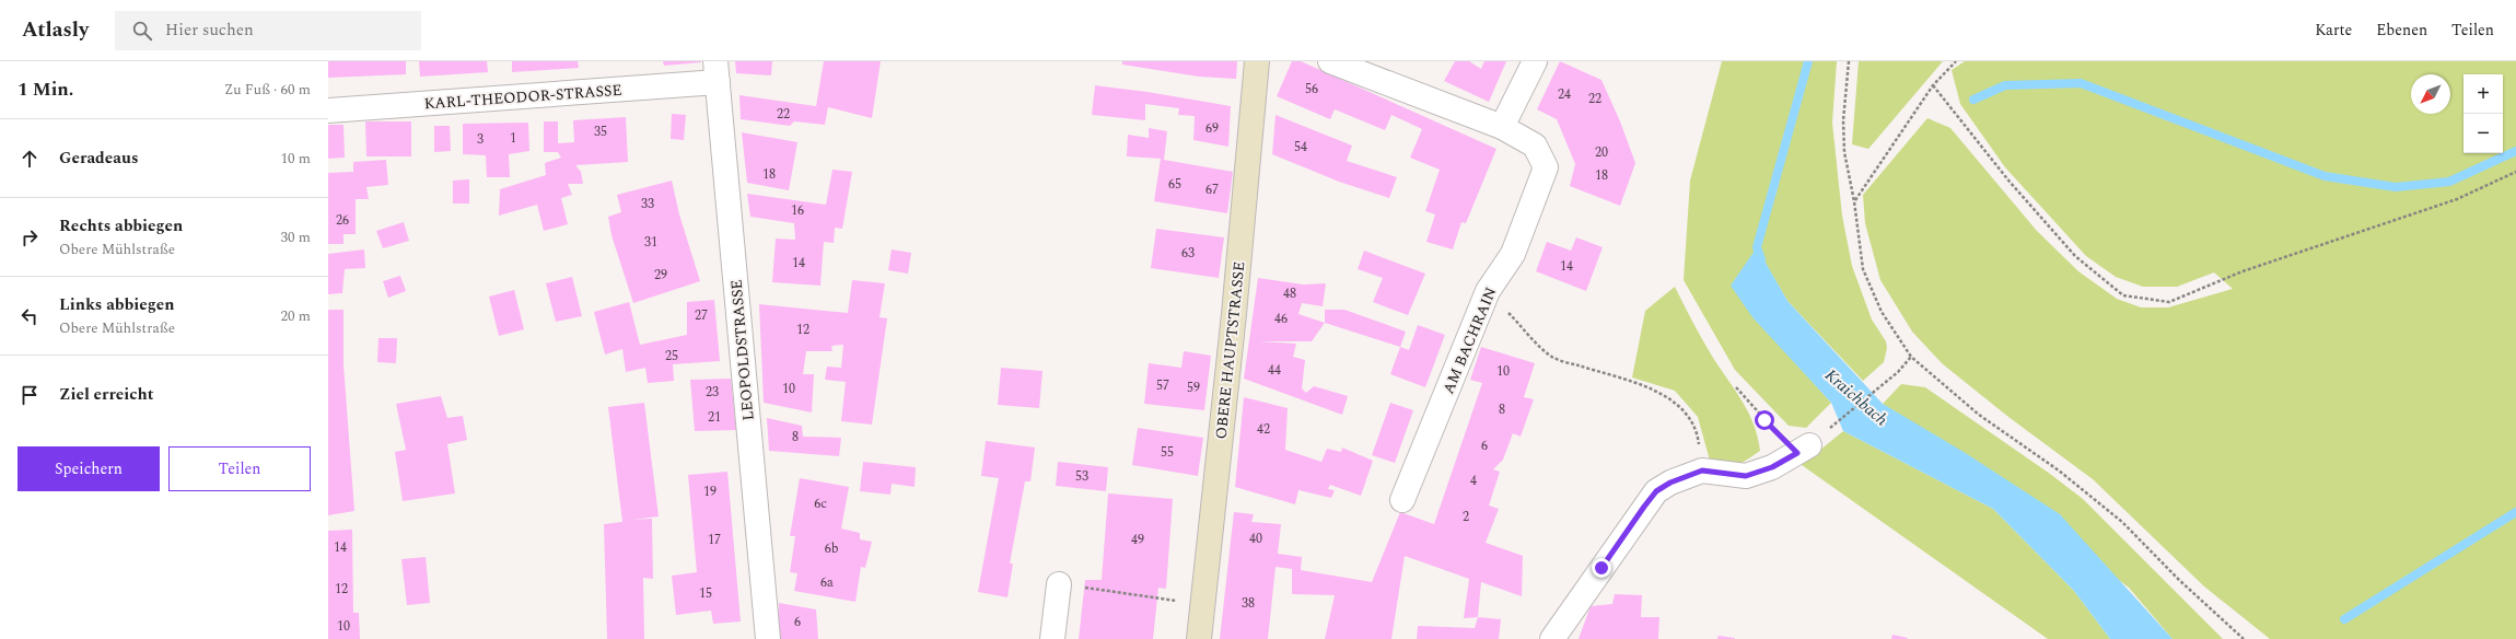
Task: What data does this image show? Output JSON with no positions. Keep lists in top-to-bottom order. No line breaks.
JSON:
{"streets":{"main road":["OBERE HAUPTSTRASSE"],"street":["KARL-THEODOR-STRASSE","AM BACHRAIN","LEOPOLDSTRASSE"]},"crossings":[["KARL-THEODOR-STRASSE","LEOPOLDSTRASSE"]],"water":["Kraichbach"],"house_numbers":["56","24","22","22","69","35","1","3","54","20","18","18","65","67","33","16","26","31","63","14","14","29","48","27","46","12","25","44","10","57","59","10","23","8","21","42","8","6","55","53","4","19","6c","2","40","17","49","14","6b","6a","12","15","38","6","10"],"north":"bottom left","page":{"header":"Atlasly","search":"Hier suchen","nav":["Karte","Ebenen","Teilen"],"heading":["1 Min.","Zu Fuß · 60 m"],"map_buttons":["+","−"],"list":[["Geradeaus","10 m"],["Rechts abbiegen","Obere Mühlstraße","30 m"],["Links abbiegen","Obere Mühlstraße","20 m"],"Ziel erreicht"],"buttons":["Speichern","Teilen"]}}
